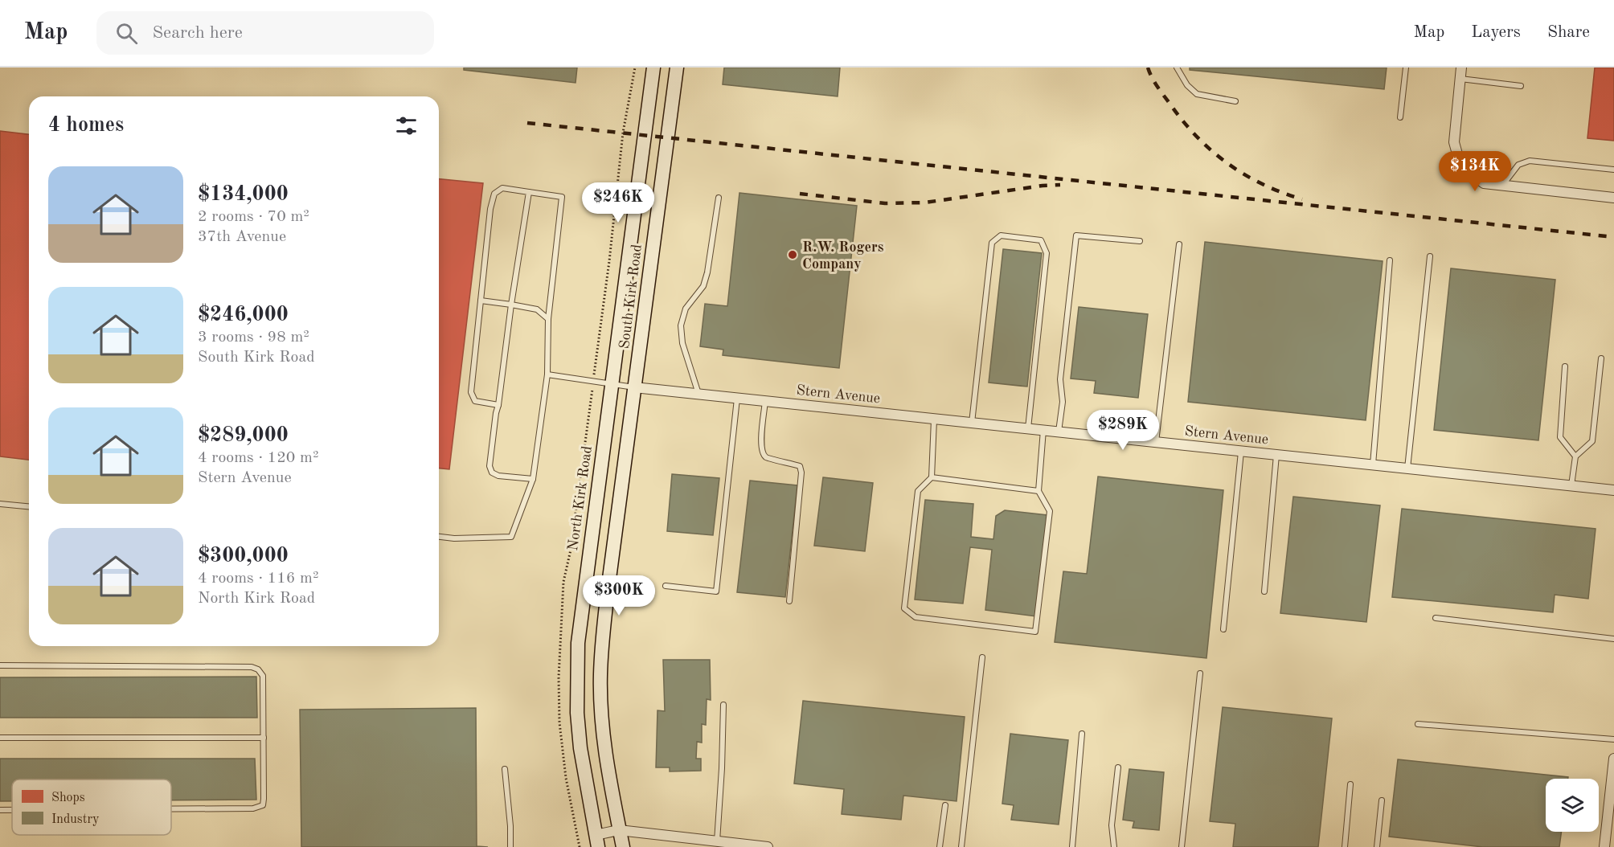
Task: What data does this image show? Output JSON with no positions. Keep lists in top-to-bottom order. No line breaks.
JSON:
{"streets":{"main road":["South Kirk Road","North Kirk Road"],"street":["Stern Avenue"]},"crossings":[["South Kirk Road","Stern Avenue"],["South Kirk Road","North Kirk Road"]],"places":["R.W. Rogers Company"],"legend":["Shops","Industry"],"page":{"header":"Map","search":"Search here","nav":["Map","Layers","Share"],"heading":"4 homes","price":["$134K","$246K","$289K","$300K"],"list":[{"name":"$134,000","note":"2 rooms · 70 m² · 37th Avenue"},{"name":"$246,000","note":"3 rooms · 98 m² · South Kirk Road"},{"name":"$289,000","note":"4 rooms · 120 m² · Stern Avenue"},{"name":"$300,000","note":"4 rooms · 116 m² · North Kirk Road"}]}}
